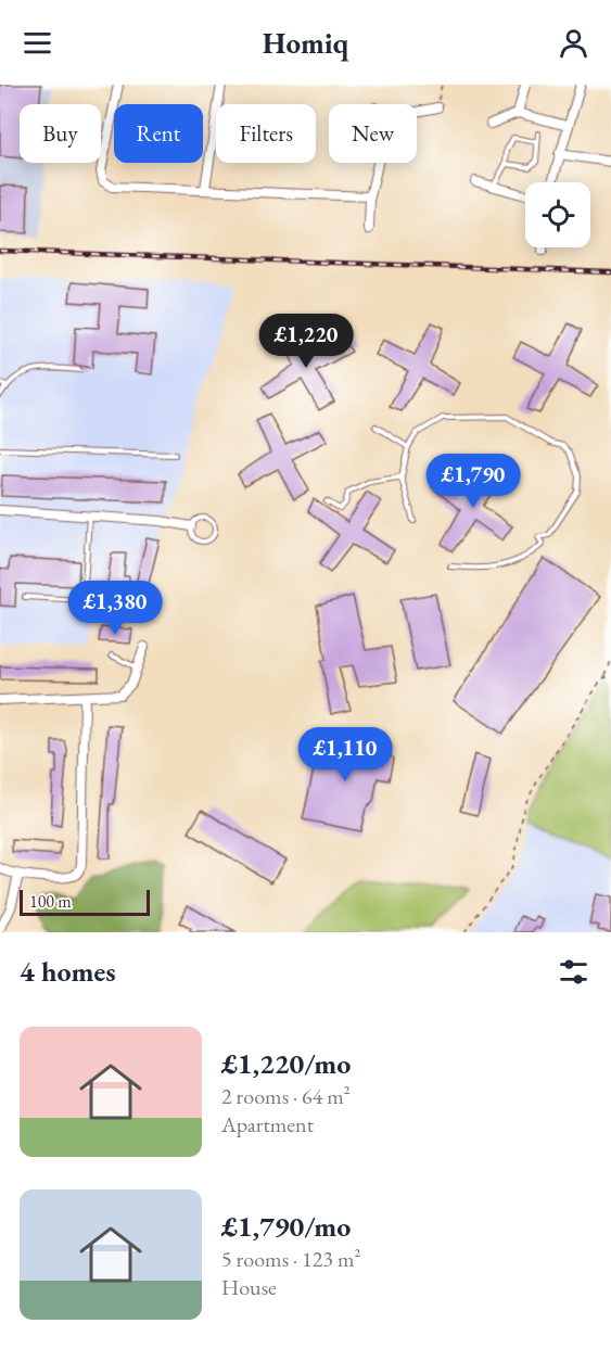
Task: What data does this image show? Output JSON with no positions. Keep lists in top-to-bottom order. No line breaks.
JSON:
{"scale_bar":"100 m","page":{"header":"Homiq","chip":["Buy","Rent","Filters","New"],"price":["£1,220","£1,790","£1,380","£1,110"],"scale":"100 m","heading":"4 homes","list":[{"name":"£1,220/mo","note":"2 rooms · 64 m² · Apartment"},{"name":"£1,790/mo","note":"5 rooms · 123 m² · House"}]}}
